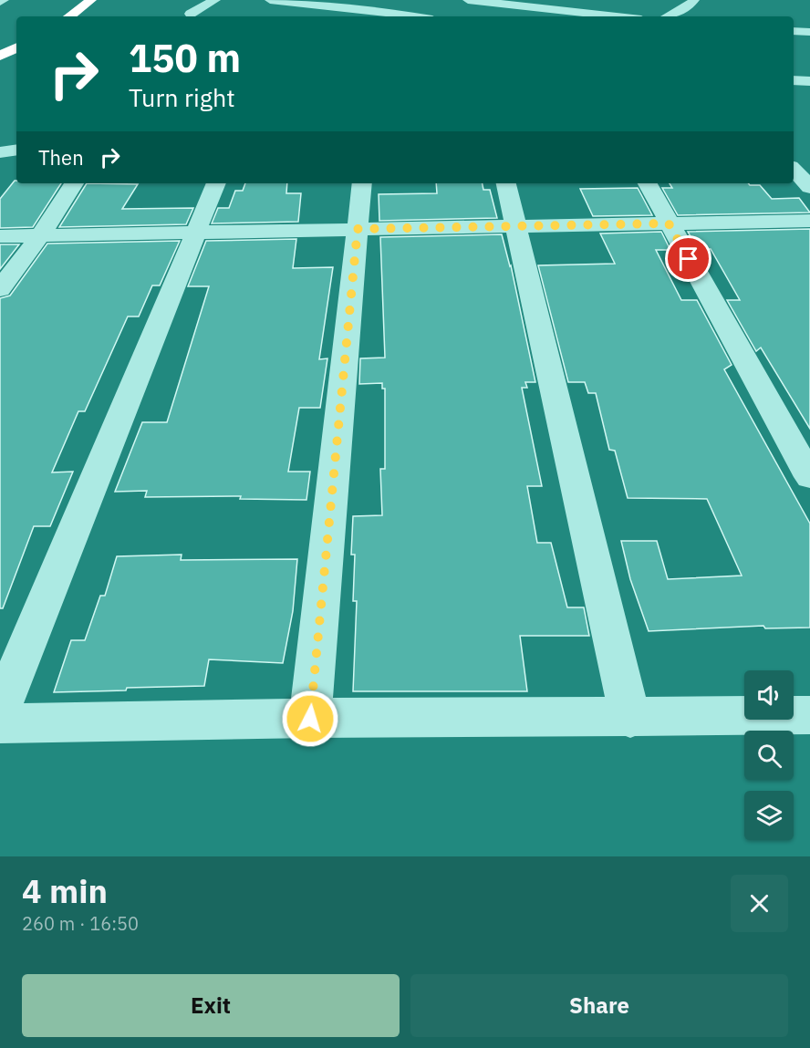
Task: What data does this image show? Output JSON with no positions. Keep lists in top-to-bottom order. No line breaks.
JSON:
{"page":{"turn":["150 m","Turn right"],"then":"Then","heading":["4 min","260 m · 16:50"],"buttons":["Exit","Share"]}}
